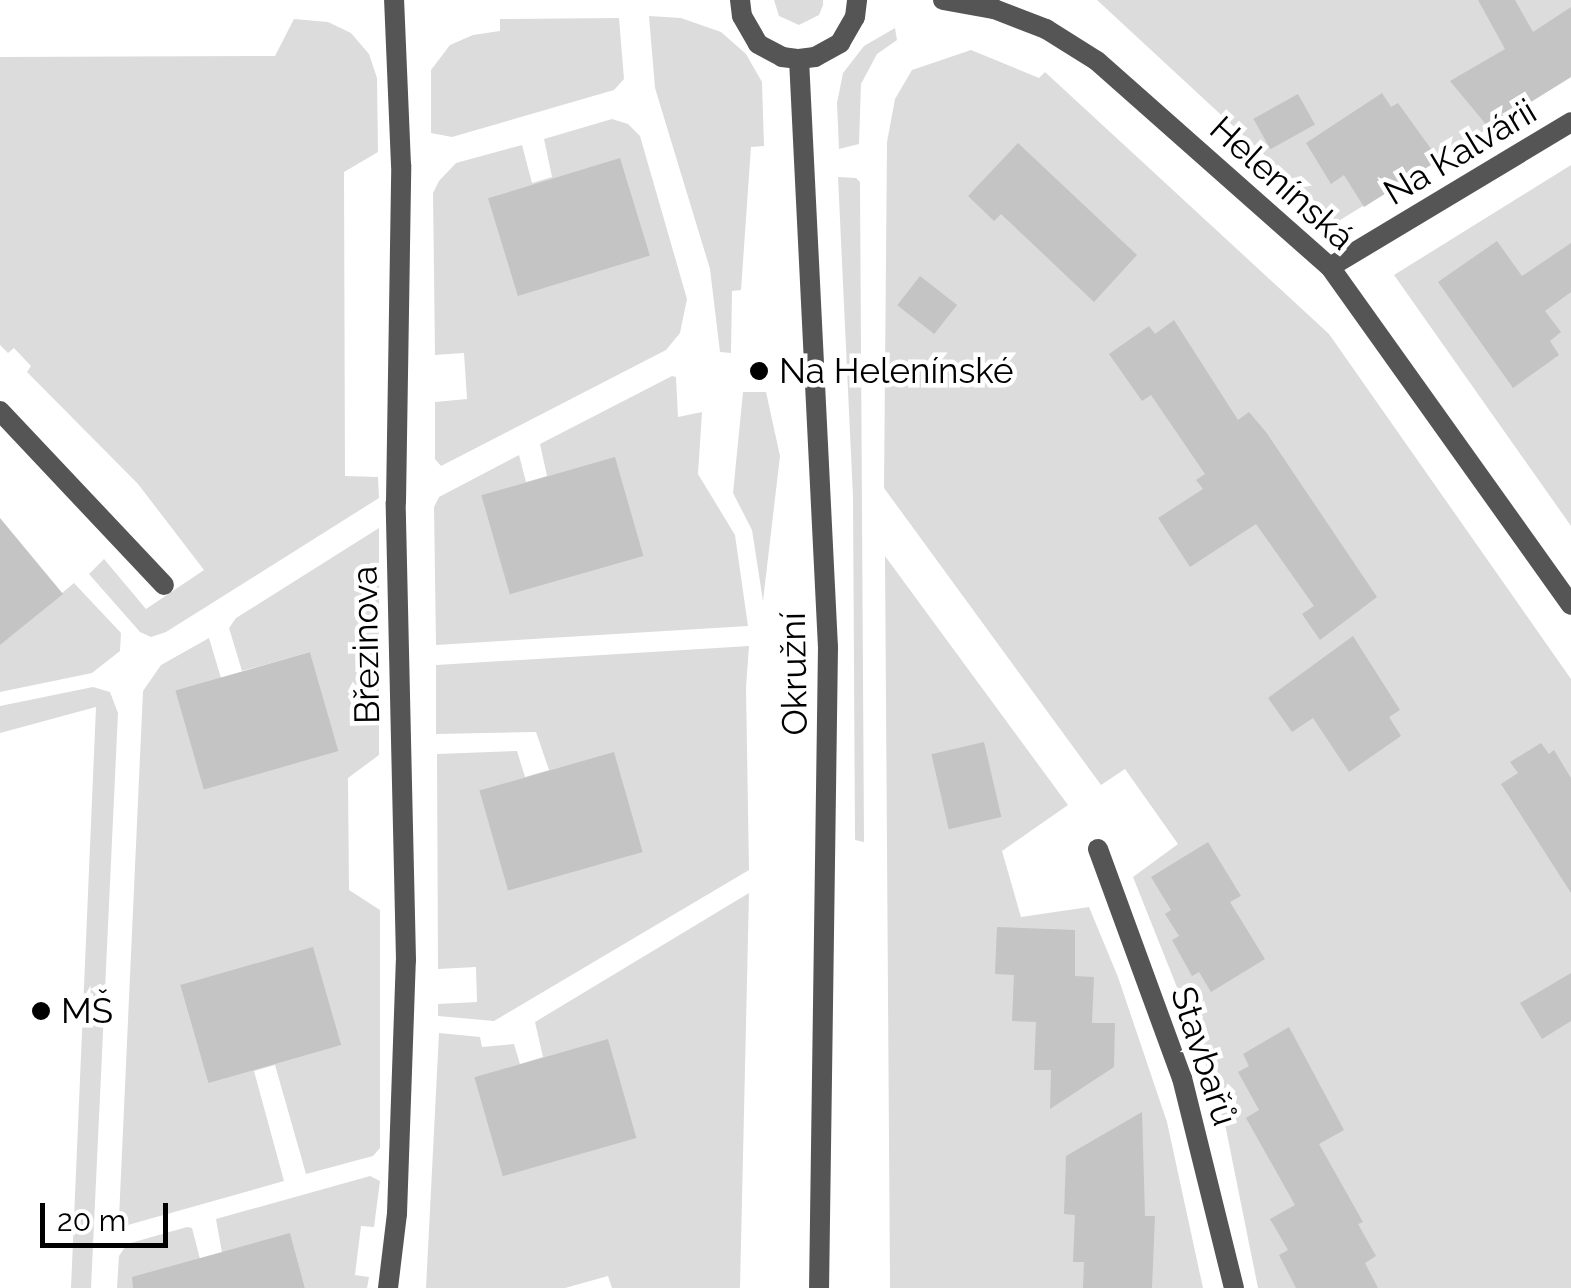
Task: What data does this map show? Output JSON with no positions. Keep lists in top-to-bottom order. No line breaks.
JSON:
{"streets":{"street":["Na Kalvárii","Helenínská","Březinova","Okružní","Stavbařů"]},"crossings":[["Na Kalvárii","Helenínská"]],"places":["Na Helenínské","MŠ"],"scale_bar":"20 m"}
